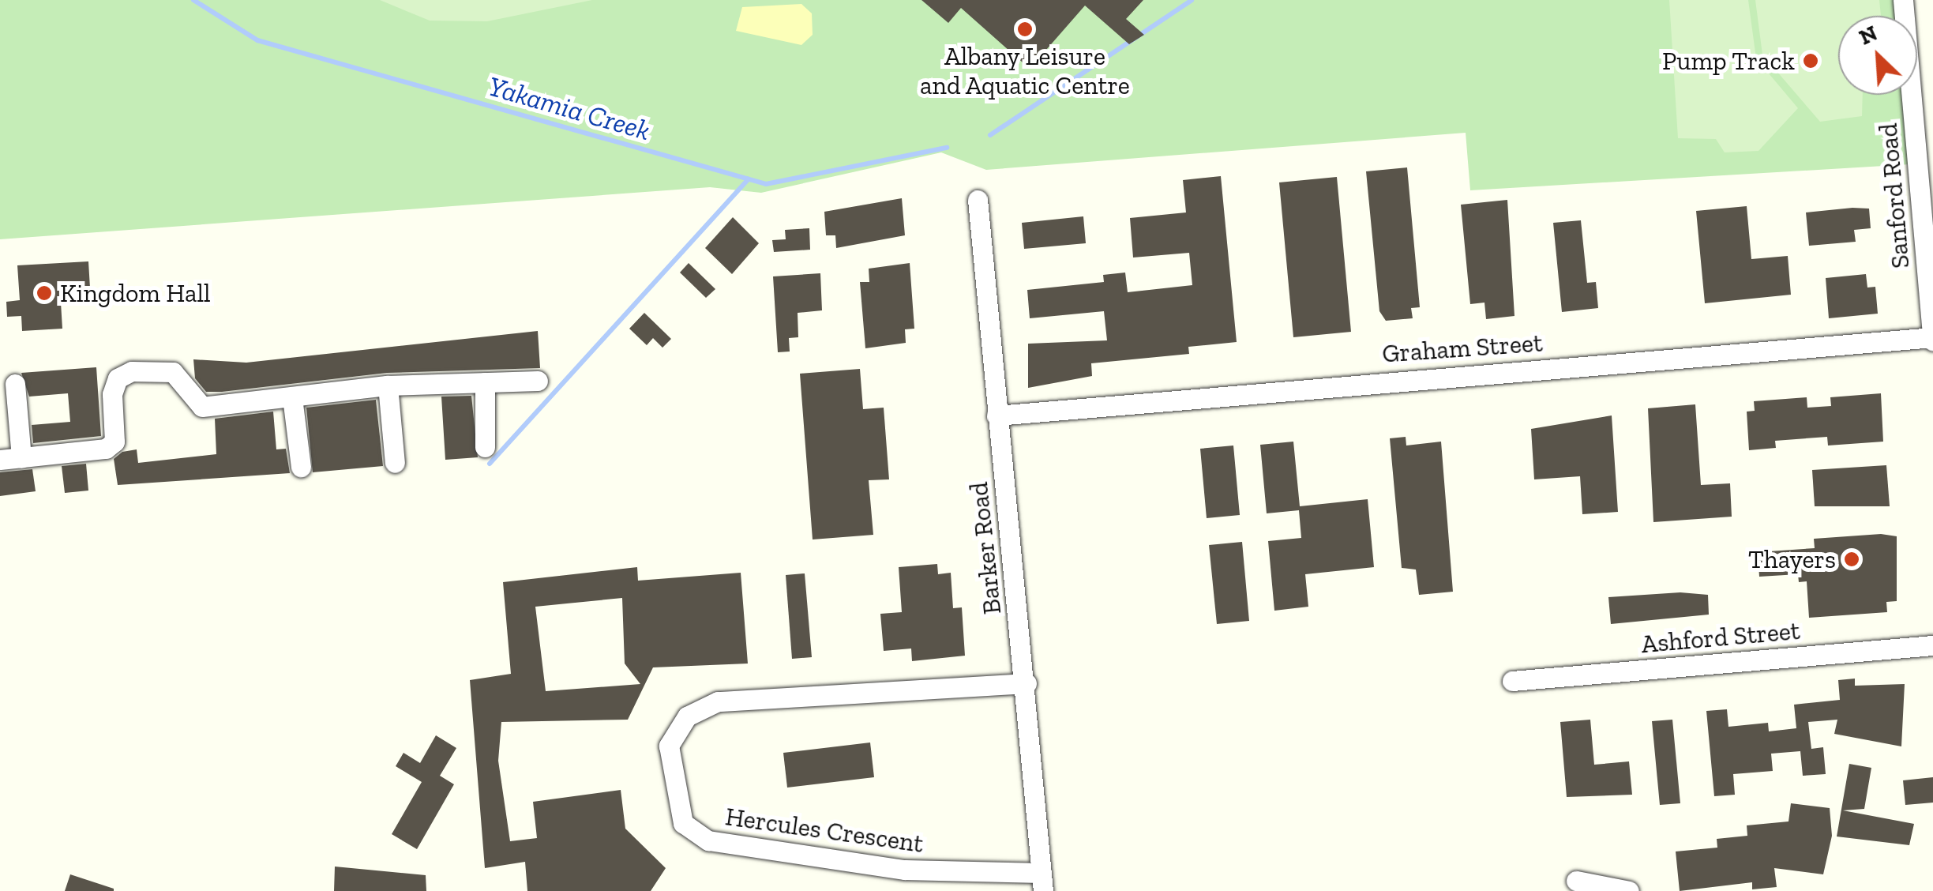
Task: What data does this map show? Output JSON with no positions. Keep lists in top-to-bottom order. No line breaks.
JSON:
{"streets":{"street":["Sanford Road","Graham Street","Barker Road","Ashford Street","Hercules Crescent"]},"crossings":[["Sanford Road","Graham Street"],["Graham Street","Barker Road"],["Barker Road","Hercules Crescent"]],"water":["Yakamia Creek"],"places":["Albany Leisure and Aquatic Centre","Pump Track","Kingdom Hall","Thayers"],"north":"top left"}
